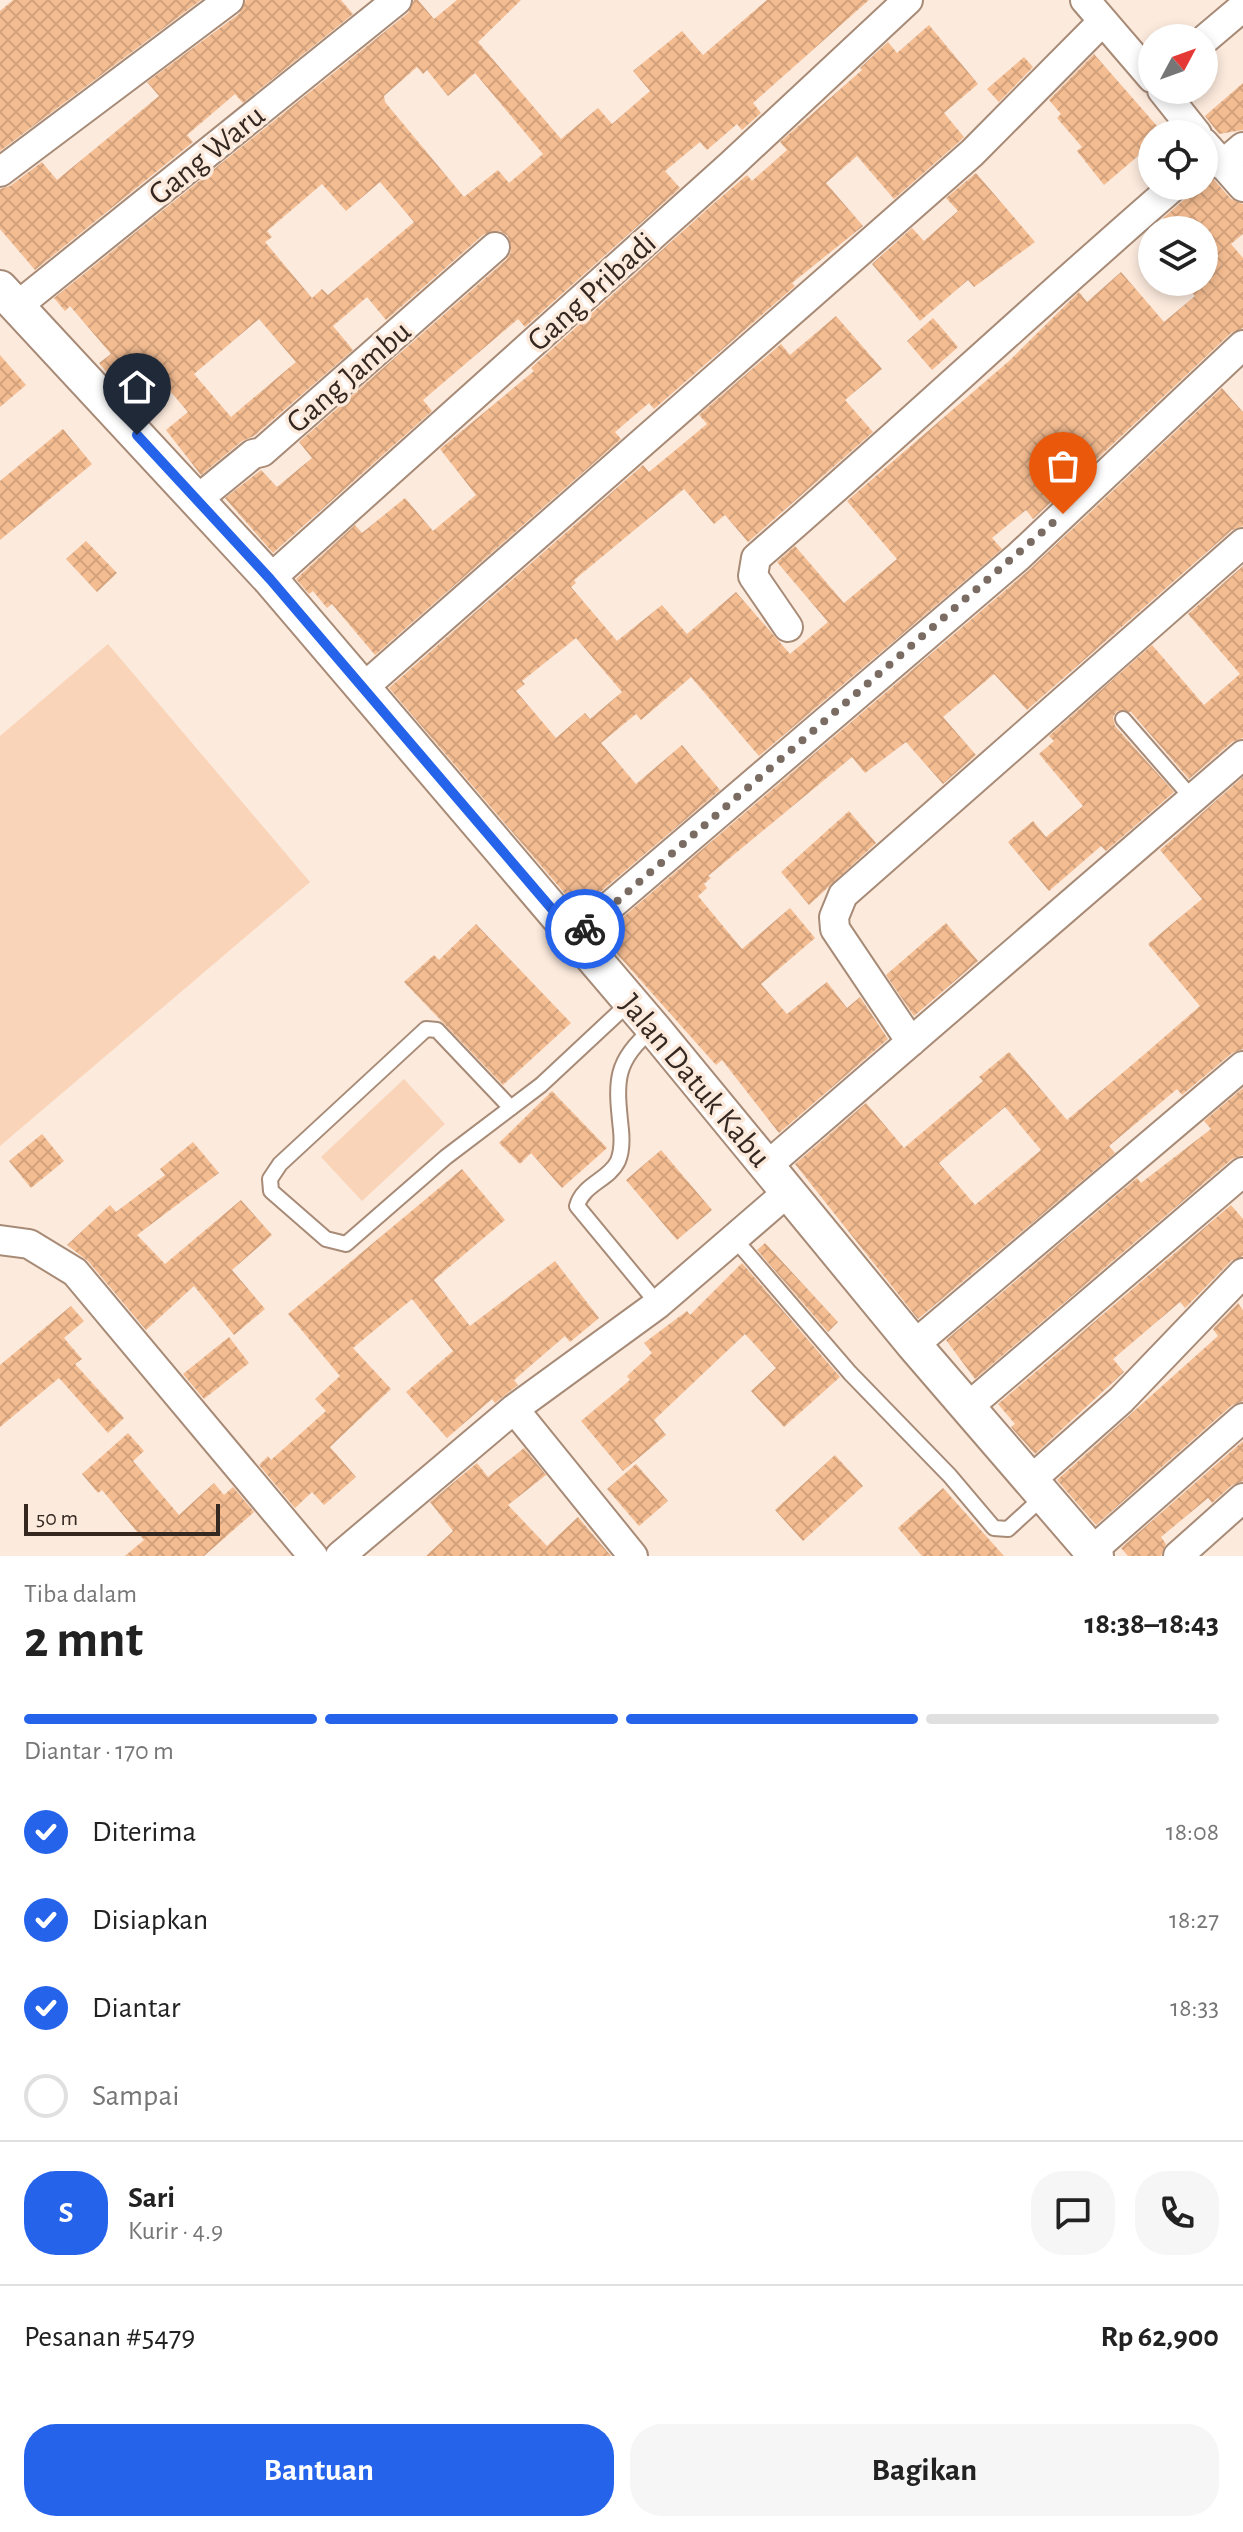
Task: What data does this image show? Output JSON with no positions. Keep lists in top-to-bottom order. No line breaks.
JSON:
{"streets":{"street":["Gang Waru","Gang Pribadi","Gang Jambu","Jalan Datuk Kabu"]},"crossings":[["Gang Waru","Jalan Datuk Kabu"],["Gang Pribadi","Jalan Datuk Kabu"],["Gang Jambu","Jalan Datuk Kabu"]],"scale_bar":"50 m","north":"top right","page":{"scale":"50 m","heading":["2 mnt","Tiba dalam","18:38–18:43"],"panel":["Sari","Kurir · 4.9","Pesanan #5479","Rp 62,900"],"bar":"Diantar · 170 m","list":[["Diterima","18:08"],["Disiapkan","18:27"],["Diantar","18:33"],"Sampai"],"round":"S","buttons":["Bantuan","Bagikan"]}}
